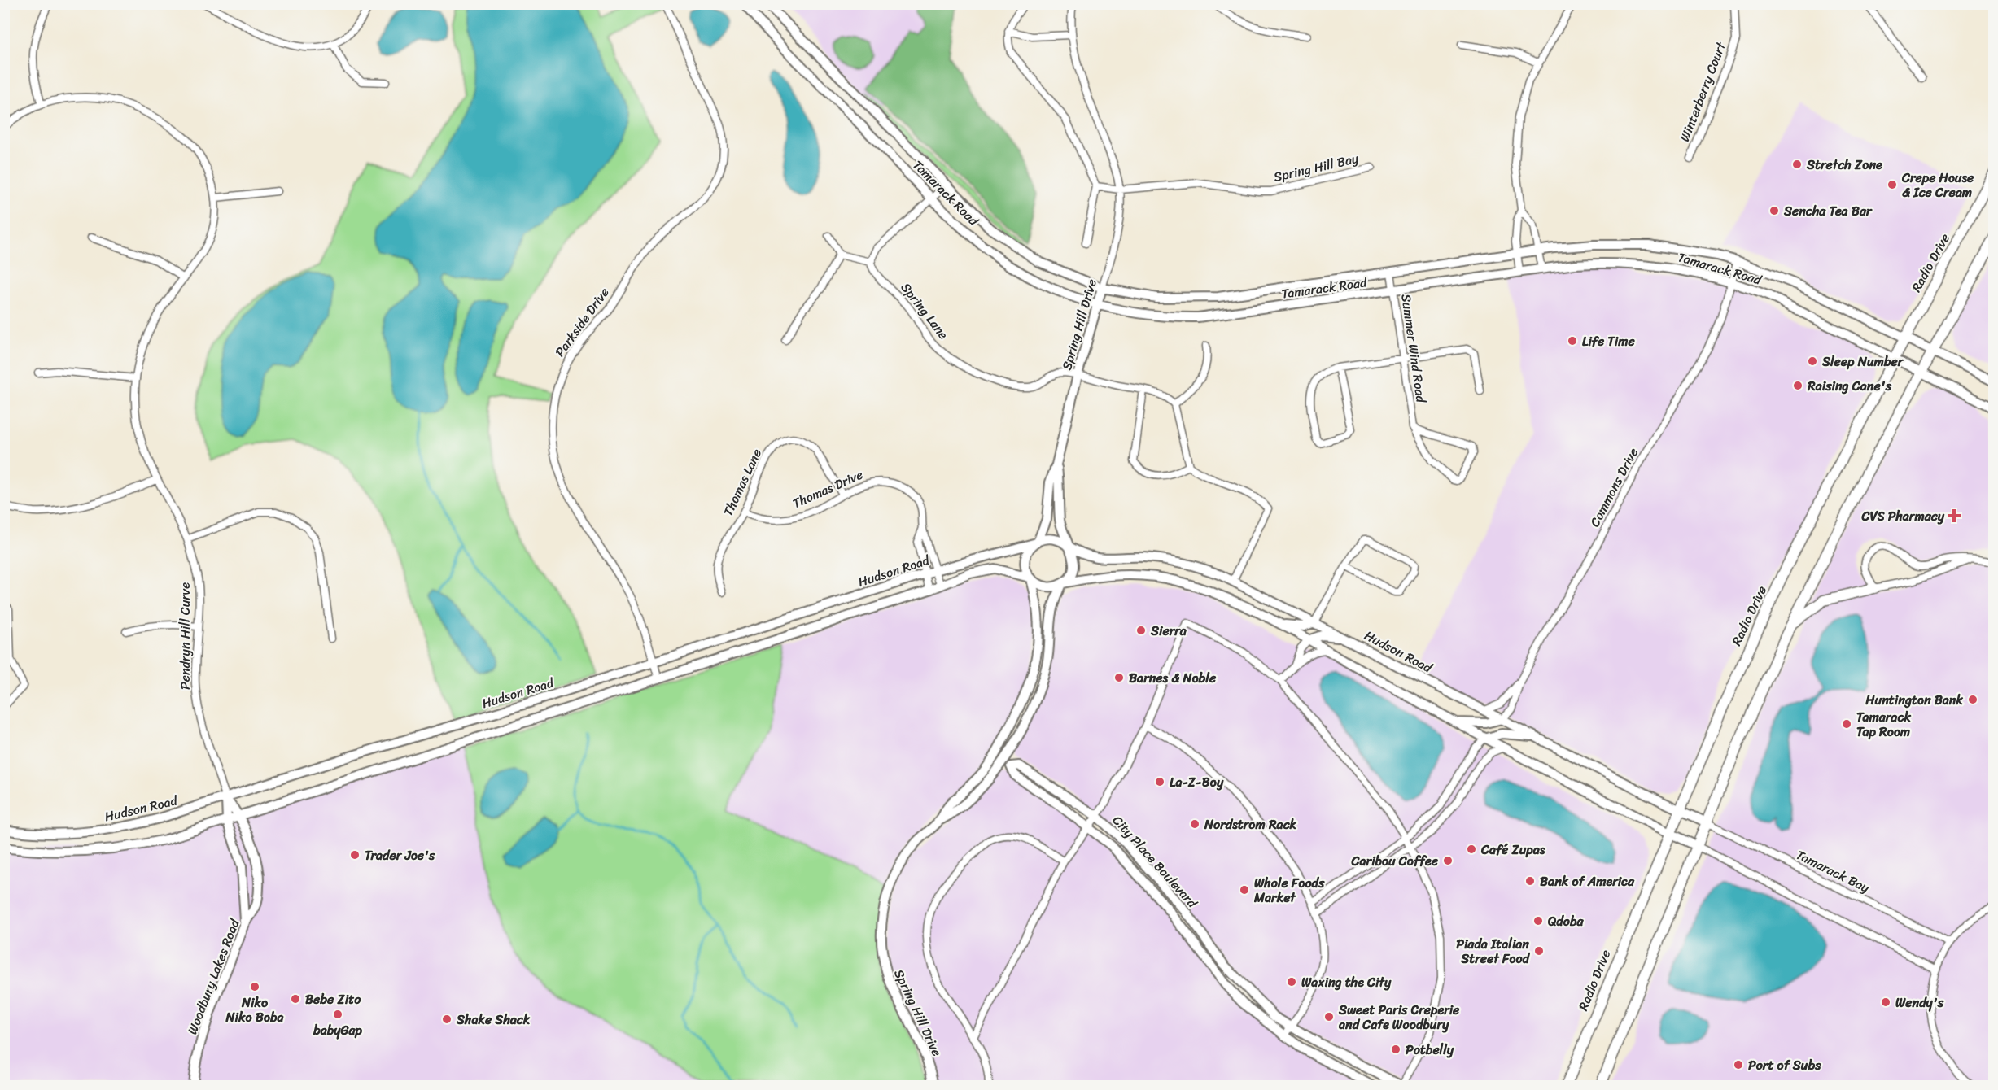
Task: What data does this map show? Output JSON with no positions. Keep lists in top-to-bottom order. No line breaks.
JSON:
{"streets":{"main road":["Radio Drive"],"street":["Winterberry Court","Spring Hill Bay","Tamarack Road","Spring Lane","Parkside Drive","Spring Hill Drive","Summer Wind Road","Thomas Lane","Commons Drive","Thomas Drive","Hudson Road","Pendryn Hill Curve","City Place Boulevard","Tamarack Bay","Woodbury Lakes Road"]},"crossings":[["Spring Hill Bay","Spring Hill Drive"],["Tamarack Road","Radio Drive"],["Tamarack Road","Spring Hill Drive"],["Tamarack Road","Summer Wind Road"],["Tamarack Road","Commons Drive"],["Radio Drive","Hudson Road"],["Spring Lane","Spring Hill Drive"],["Parkside Drive","Hudson Road"],["Spring Hill Drive","Hudson Road"],["Spring Hill Drive","City Place Boulevard"],["Thomas Lane","Thomas Drive"],["Commons Drive","Hudson Road"],["Thomas Drive","Hudson Road"],["Hudson Road","Pendryn Hill Curve"],["Hudson Road","Tamarack Bay"],["Hudson Road","Woodbury Lakes Road"],["Pendryn Hill Curve","Woodbury Lakes Road"]],"places":{"other":["Stretch Zone","Crepe House & Ice Cream","Sencha Tea Bar","Life Time","Sleep Number","Raising Cane's","Sierra","Barnes & Noble","Huntington Bank","Tamarack Tap Room","La-Z-Boy","Nordstrom Rack","Café Zupas","Trader Joe's","Caribou Coffee","Bank of America","Whole Foods Market","Qdoba","Piada Italian Street Food","Waxing the City","Niko Niko Boba","Bebe Zito","Wendy's","babyGap","Sweet Paris Creperie and Cafe Woodbury","Shake Shack","Potbelly","Port of Subs"],"health":["CVS Pharmacy"]}}
